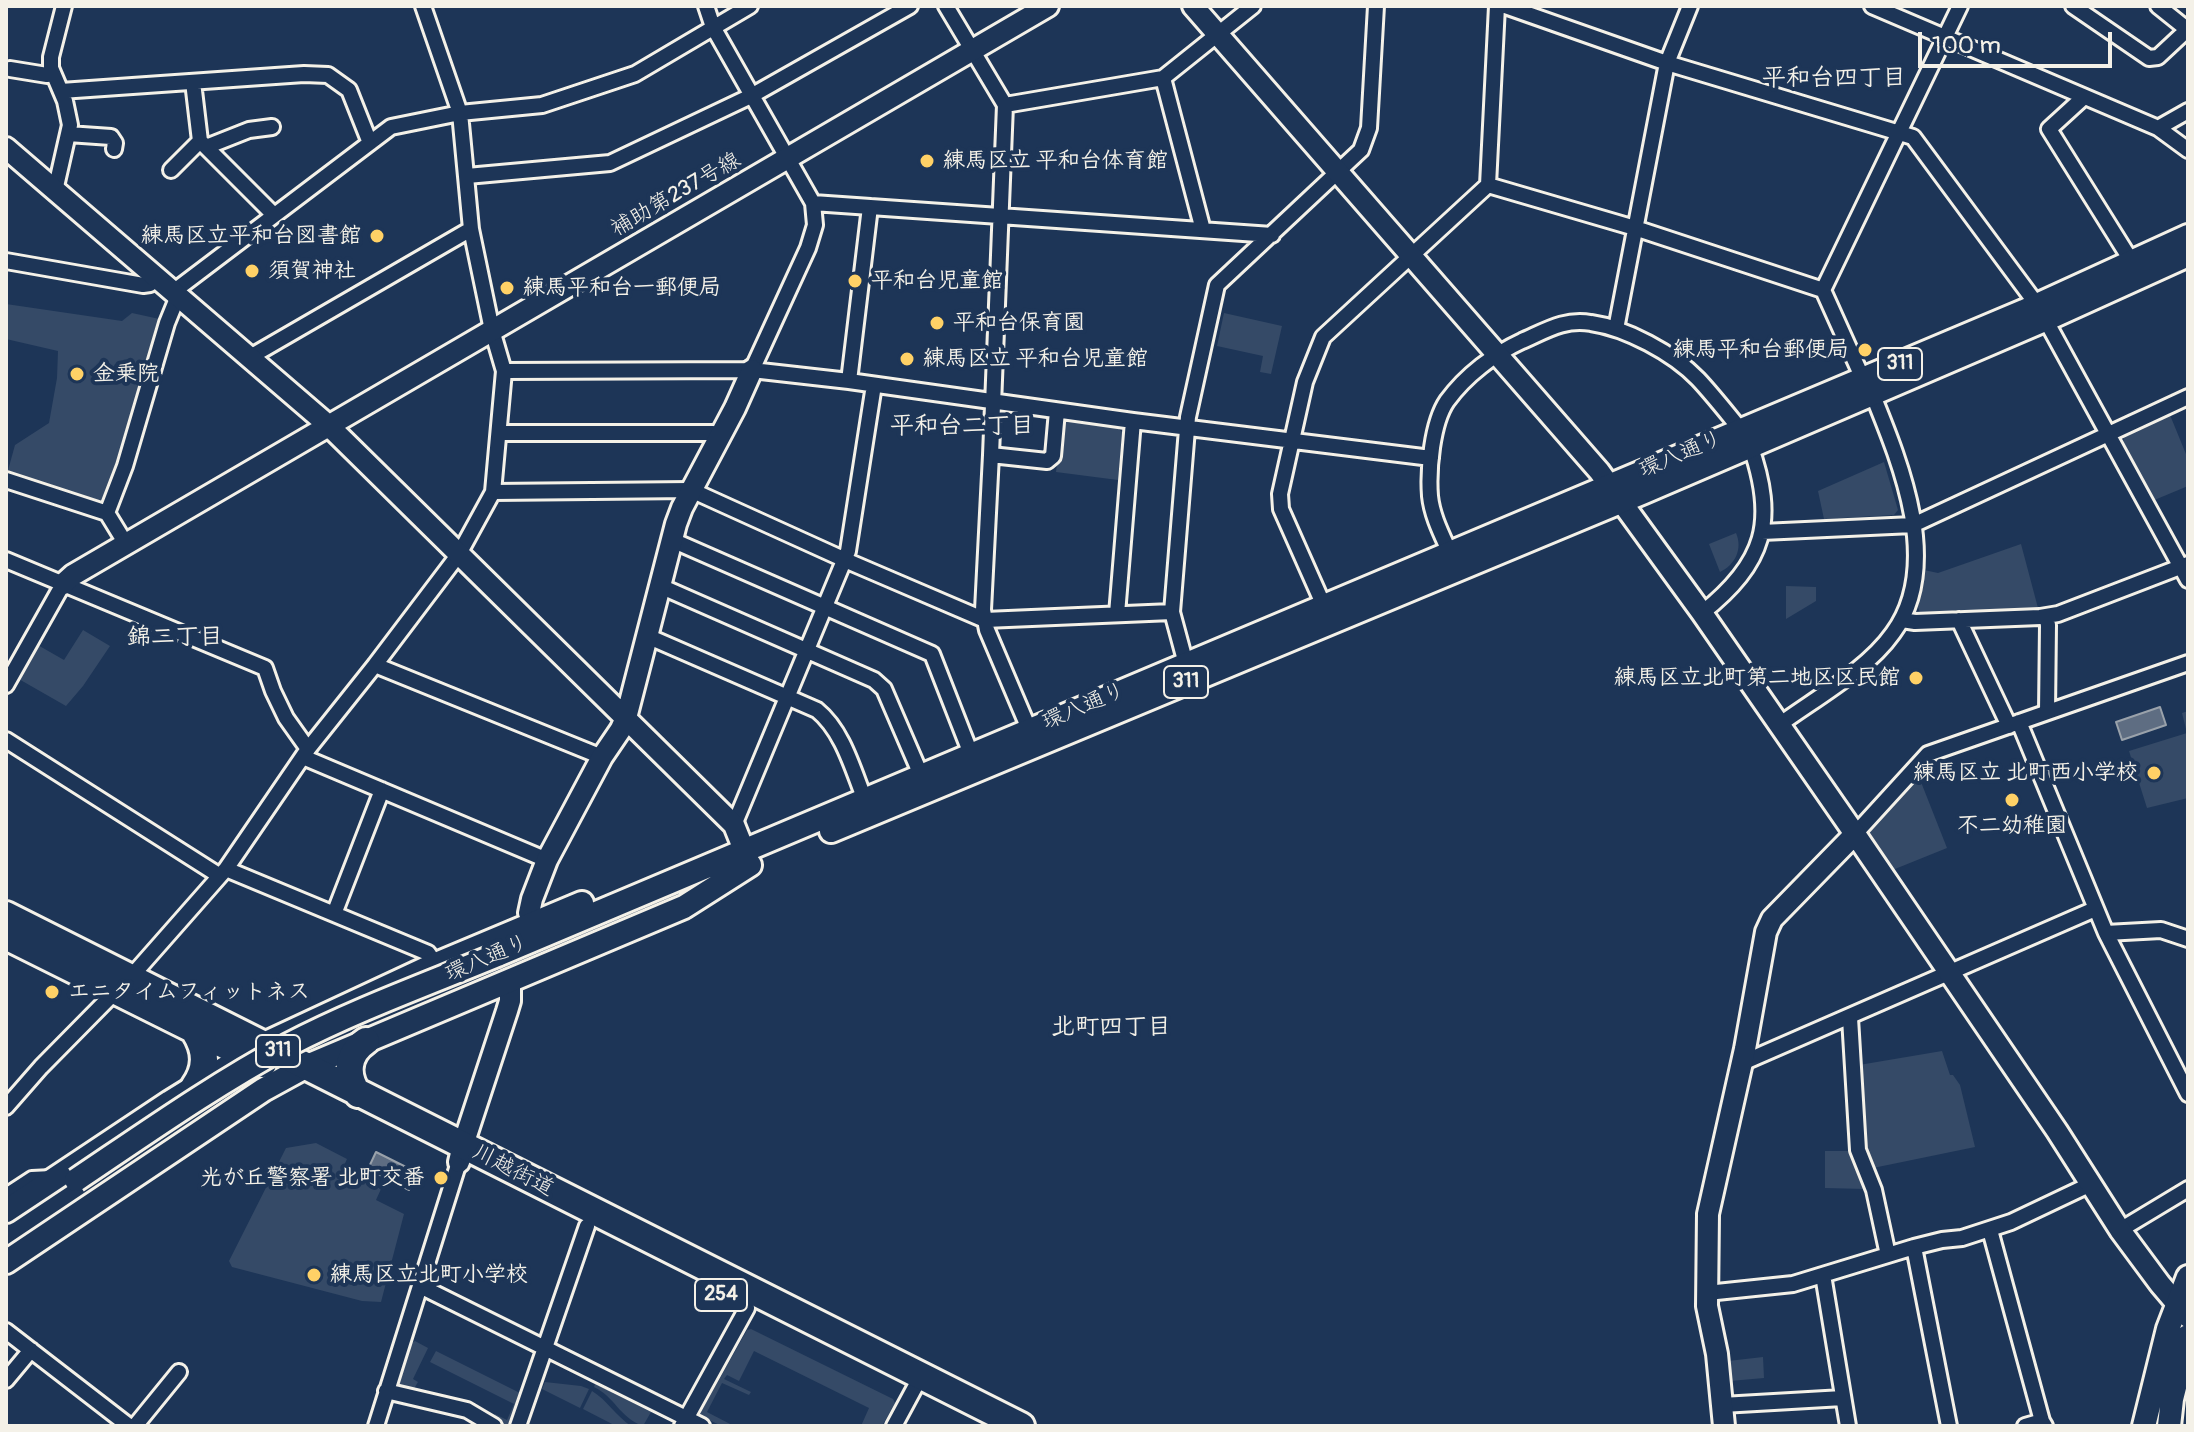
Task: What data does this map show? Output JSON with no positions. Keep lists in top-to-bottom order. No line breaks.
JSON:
{"streets":{"highway":["川越街道","254"],"main road":["311","環八通り"],"street":["補助第237号線"]},"districts":["平和台四丁目","平和台二丁目","錦二丁目","北町四丁目"],"places":["練馬区立 平和台体育館","練馬区立平和台図書館","須賀神社","平和台児童館","練馬平和台一郵便局","平和台保育園","練馬平和台郵便局","練馬区立 平和台児童館","金乗院","練馬区立北町第二地区区民館","練馬区立 北町西小学校","不二幼稚園","エニタイムフィットネス","光が丘警察署 北町交番","練馬区立北町小学校"],"scale_bar":"100 m"}
